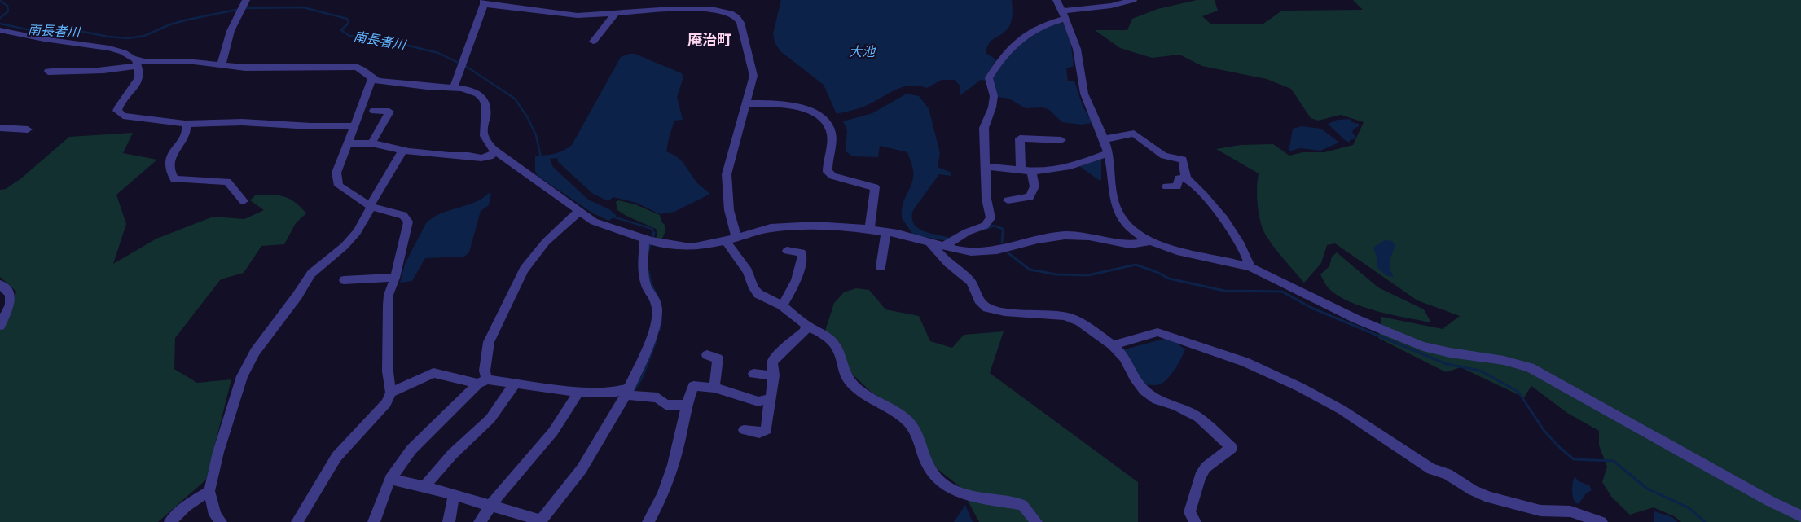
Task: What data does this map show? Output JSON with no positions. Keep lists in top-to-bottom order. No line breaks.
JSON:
{"districts":["庵治町"],"water":["南長者川","大池"]}
